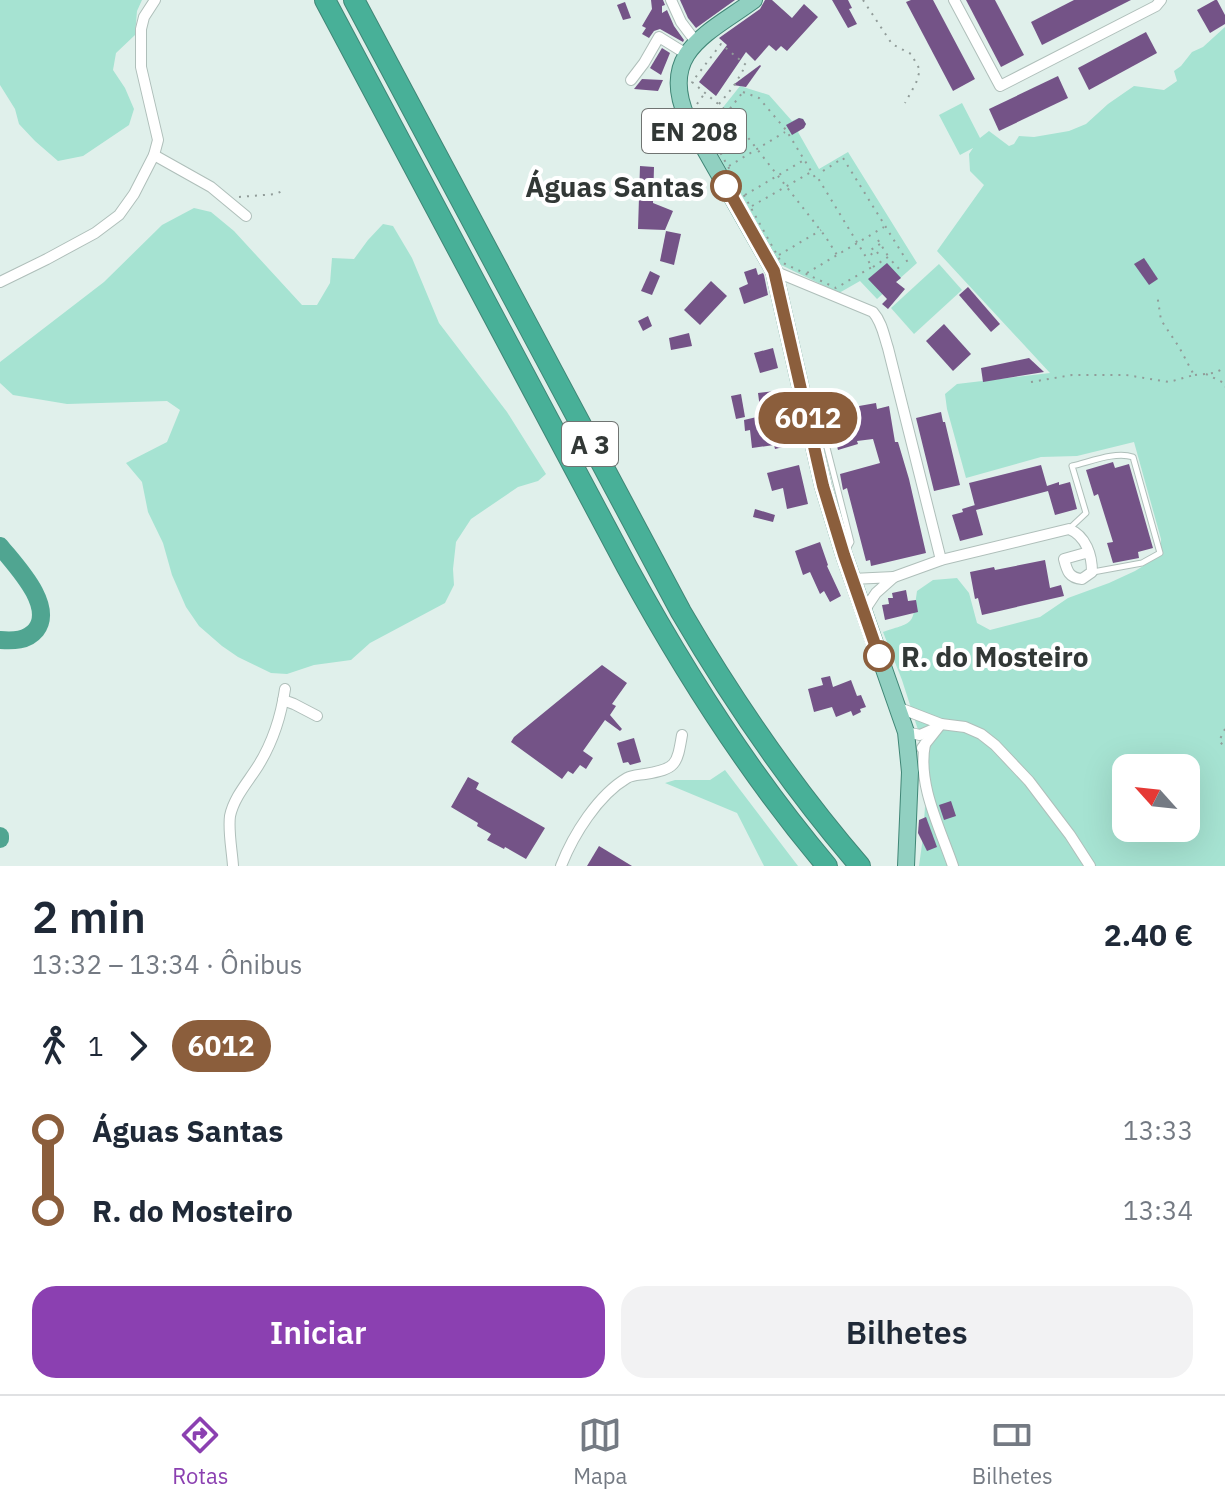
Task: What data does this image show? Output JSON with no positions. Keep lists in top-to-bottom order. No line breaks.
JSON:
{"streets":{"highway":["A 3"],"main road":["EN 208"]},"places":["Águas Santas","R. do Mosteiro"],"lines":["bus line 6012"],"north":"top left","page":{"on_map":"6012","heading":["2 min","13:32 – 13:34 · Ônibus","2.40 €"],"legs":["1","6012"],"list":[{"name":"Águas Santas","value":"13:33"},{"name":"R. do Mosteiro","value":"13:34"}],"buttons":["Iniciar","Bilhetes"],"tabs":["Rotas","Mapa","Bilhetes"]}}
